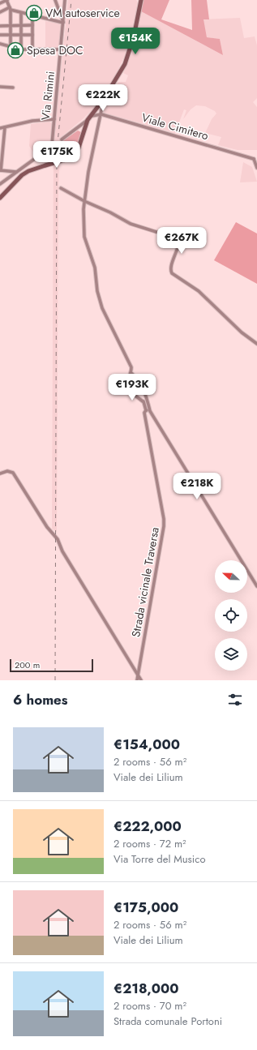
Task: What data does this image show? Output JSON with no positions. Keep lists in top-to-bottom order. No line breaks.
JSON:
{"streets":{"street":["Via Rimini","Viale Cimitero","Strada vicinale Traversa"]},"places":{"shop":["VM autoservice","Spesa DOC"]},"scale_bar":"200 m","north":"left","page":{"price":["€154K","€222K","€175K","€267K","€193K","€218K"],"scale":"200 m","heading":"6 homes","list":[{"name":"€154,000","note":"2 rooms · 56 m² · Viale dei Lilium"},{"name":"€222,000","note":"2 rooms · 72 m² · Via Torre del Musico"},{"name":"€175,000","note":"2 rooms · 56 m² · Viale dei Lilium"},{"name":"€218,000","note":"2 rooms · 70 m² · Strada comunale Portoni"}]}}
